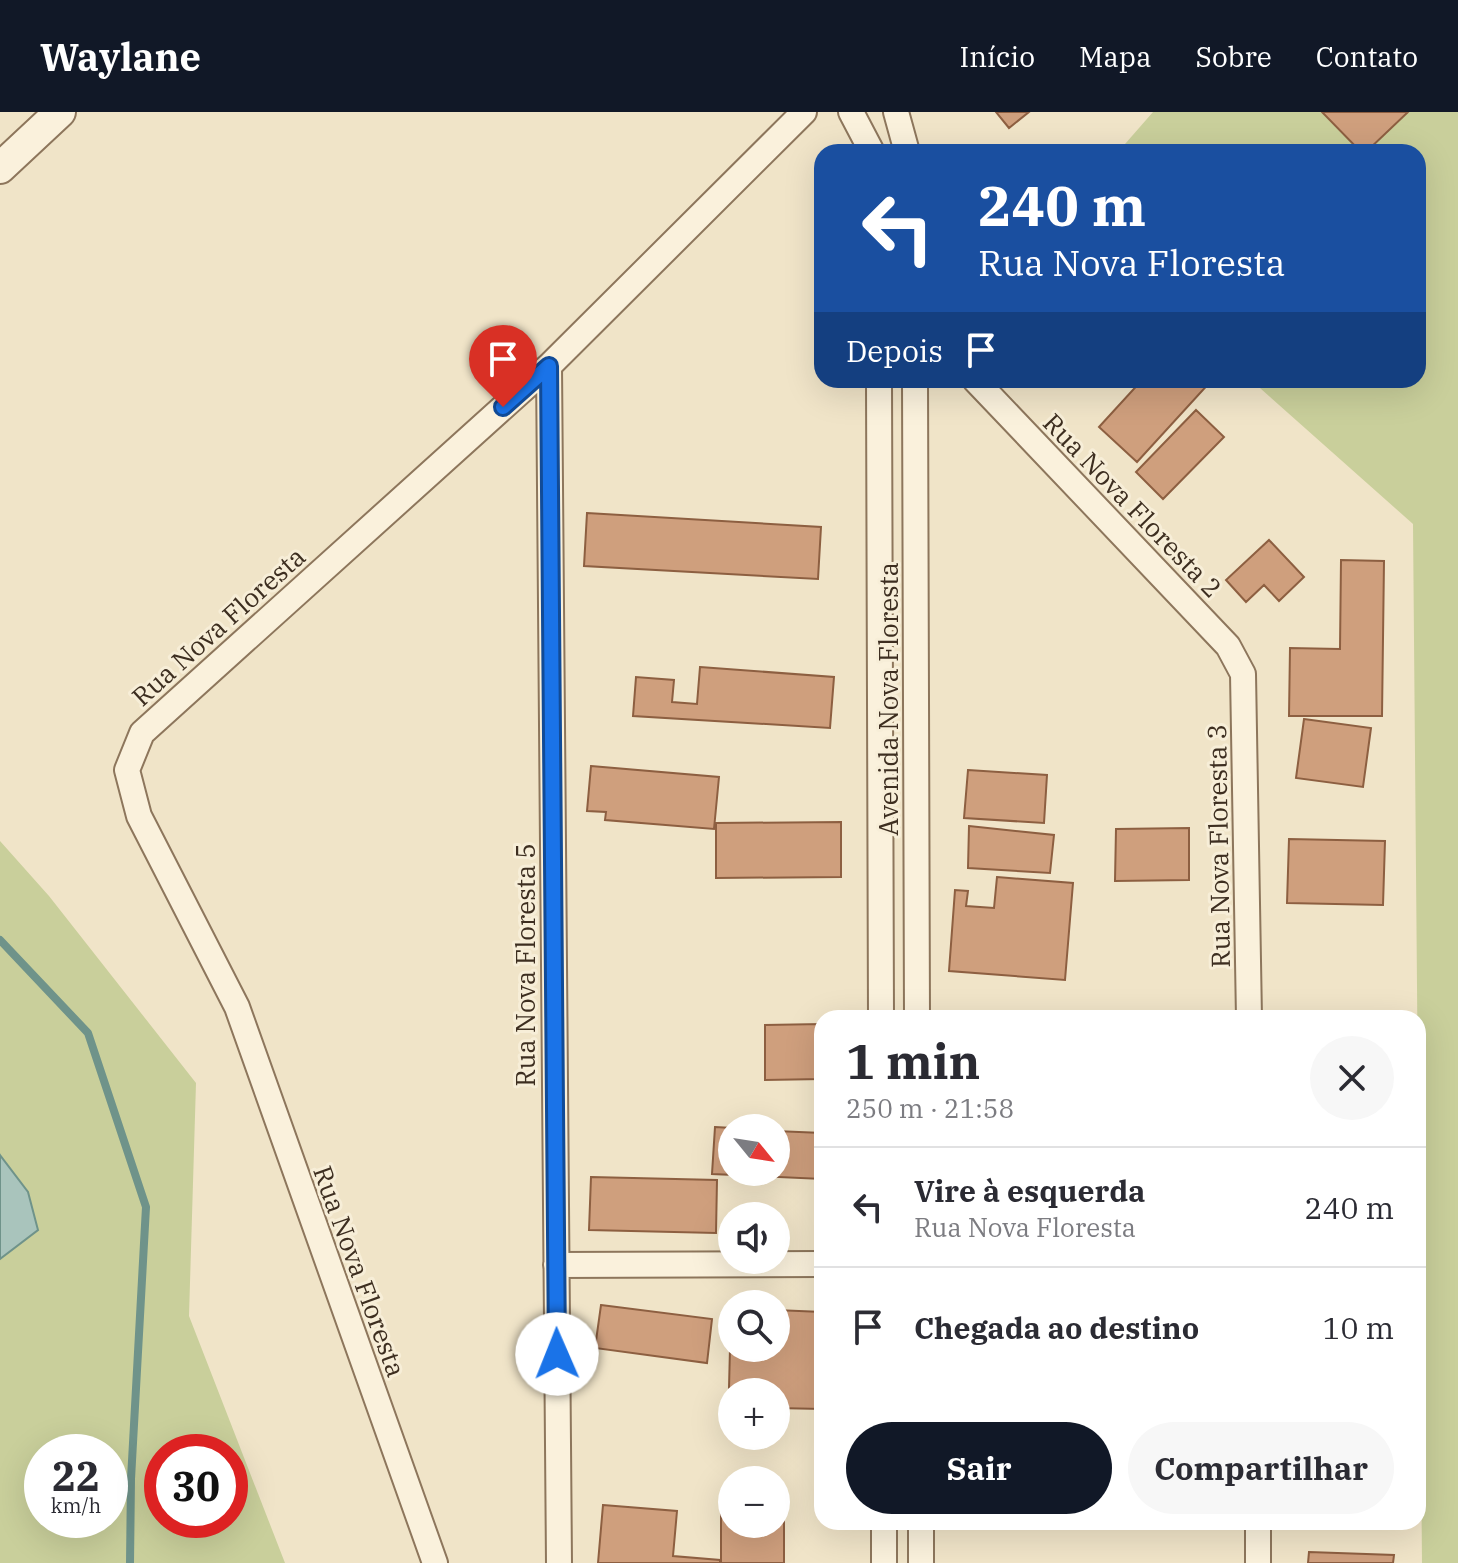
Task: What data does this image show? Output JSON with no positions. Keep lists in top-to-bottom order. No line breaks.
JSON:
{"streets":{"street":["Rua Nova Floresta 2","Rua Nova Floresta","Avenida Nova Floresta","Rua Nova Floresta 3","Rua Nova Floresta 5"]},"crossings":[["Rua Nova Floresta 2","Rua Nova Floresta 3"],["Rua Nova Floresta","Rua Nova Floresta 5"]],"north":"bottom right","page":{"header":"Waylane","nav":["Início","Mapa","Sobre","Contato"],"turn":["240 m","Rua Nova Floresta"],"then":"Depois","heading":["1 min","250 m · 21:58"],"map_buttons":["+","−"],"list":[{"name":"Vire à esquerda","note":"Rua Nova Floresta","value":"240 m"},{"name":"Chegada ao destino","value":"10 m"}],"buttons":["Sair","Compartilhar"],"speed":"22 km/h","limit":"30"}}
